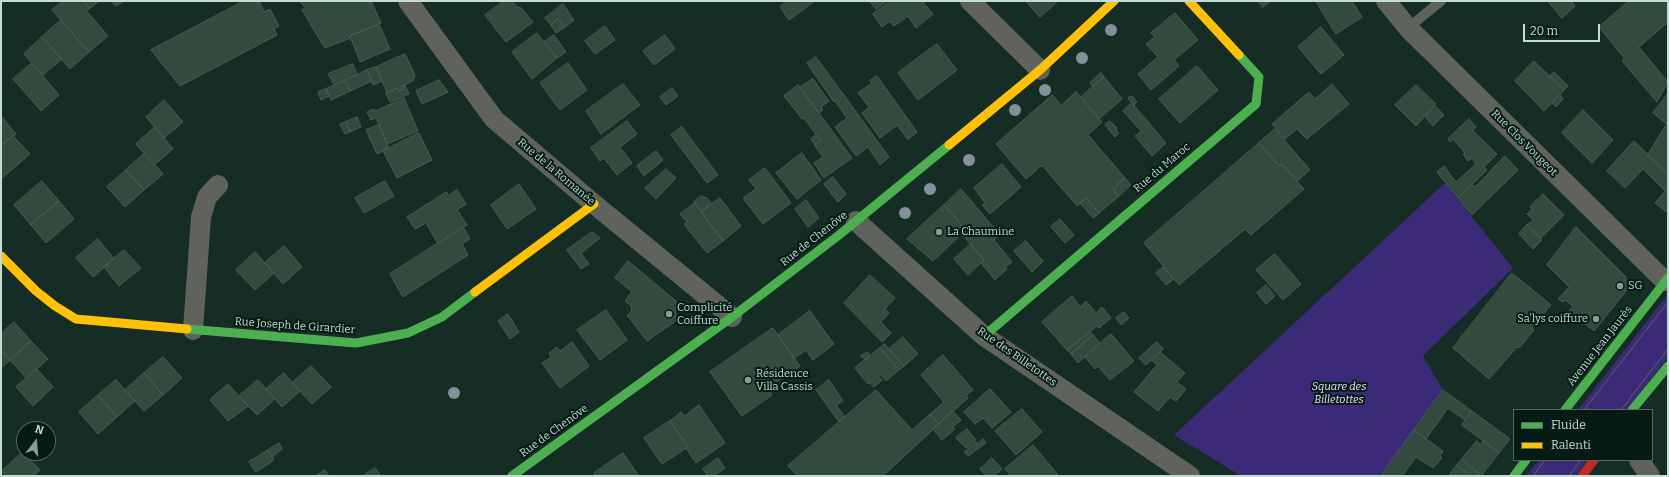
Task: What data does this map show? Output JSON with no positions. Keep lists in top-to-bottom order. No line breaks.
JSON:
{"streets":{"street":["Rue Clos Vougeot","Rue du Maroc","Rue de la Romanée","Rue de Chenôve","Rue Joseph de Girardier","Avenue Jean Jaurès","Rue des Billetottes"]},"crossings":[["Rue Clos Vougeot","Avenue Jean Jaurès"],["Rue du Maroc","Rue des Billetottes"],["Rue de la Romanée","Rue de Chenôve"],["Rue de la Romanée","Rue Joseph de Girardier"],["Rue de Chenôve","Rue des Billetottes"]],"parks":["Square des Billetottes"],"places":["La Chaumine","SG","Complicité Coiffure","Sa'lys coiffure","Résidence Villa Cassis"],"legend":["Fluide","Ralenti"],"scale_bar":"20 m","north":"top"}
